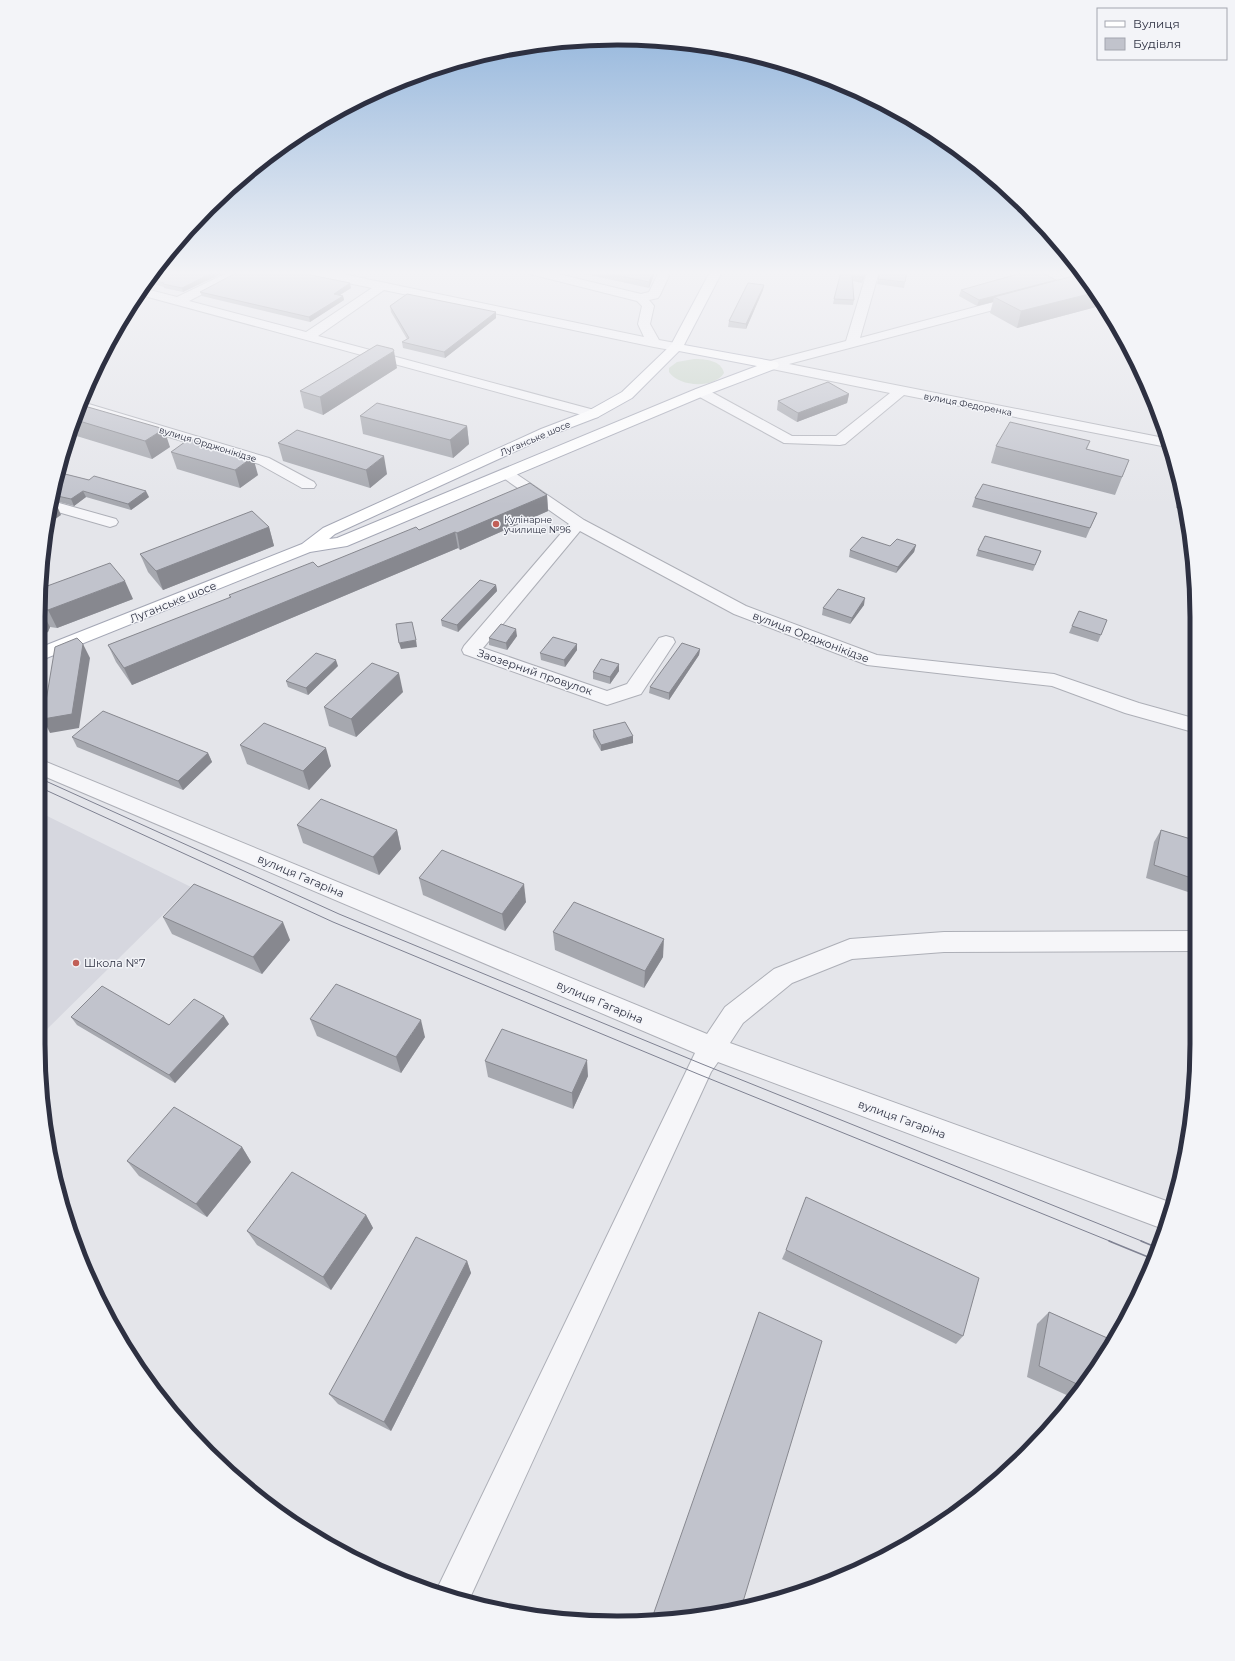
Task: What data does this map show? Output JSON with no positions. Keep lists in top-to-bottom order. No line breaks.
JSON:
{"streets":{"main road":["вулиця Федоренка","Луганське шосе"],"street":["вулиця Орджонікідзе","Заозерний провулок","вулиця Гагаріна"]},"crossings":[["вулиця Федоренка","Луганське шосе"],["Луганське шосе","вулиця Орджонікідзе"],["вулиця Орджонікідзе","Заозерний провулок"]],"places":["Кулінарне училище №96","Школа №7"],"legend":["Вулиця","Будівля"]}
